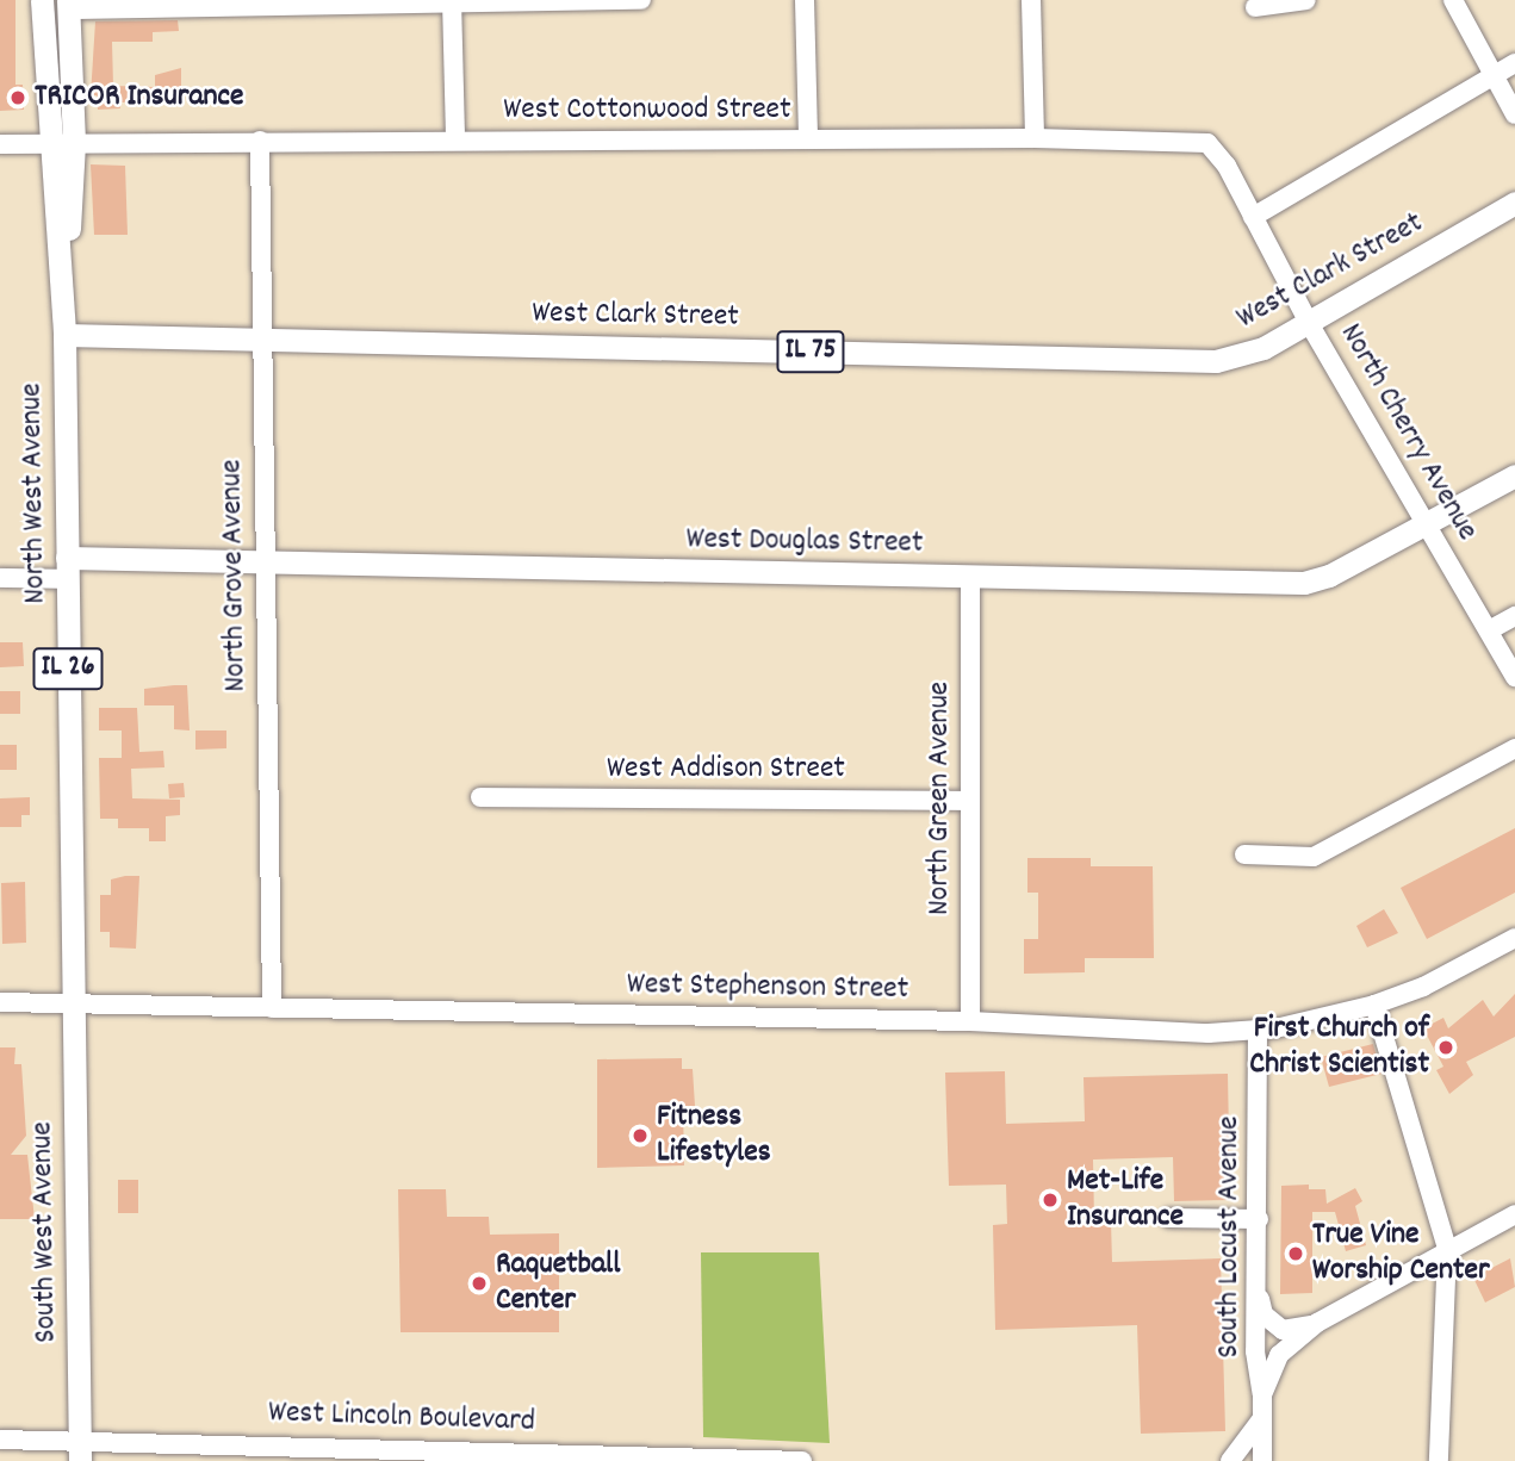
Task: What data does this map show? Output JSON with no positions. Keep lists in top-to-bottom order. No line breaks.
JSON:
{"streets":{"main road":["West Clark Street","IL 75","North West Avenue","West Douglas Street","IL 26","South West Avenue"],"street":["West Cottonwood Street","North Cherry Avenue","North Grove Avenue","West Addison Street","North Green Avenue","West Stephenson Street","South Locust Avenue","West Lincoln Boulevard"]},"crossings":[["West Cottonwood Street","North Cherry Avenue"],["West Cottonwood Street","North West Avenue"],["West Cottonwood Street","North Grove Avenue"],["West Clark Street","North Cherry Avenue"],["West Clark Street","North West Avenue"],["West Clark Street","North Grove Avenue"],["North Cherry Avenue","West Douglas Street"],["North West Avenue","West Douglas Street"],["North West Avenue","West Stephenson Street"],["North West Avenue","South West Avenue"],["West Douglas Street","North Grove Avenue"],["West Douglas Street","North Green Avenue"],["North Grove Avenue","West Stephenson Street"],["West Addison Street","North Green Avenue"],["North Green Avenue","West Stephenson Street"],["West Stephenson Street","South West Avenue"],["West Stephenson Street","South Locust Avenue"],["South West Avenue","West Lincoln Boulevard"]],"places":["TRICOR Insurance","First Church of Christ Scientist","Fitness Lifestyles","Met-Life Insurance","True Vine Worship Center","Raquetball Center"]}
